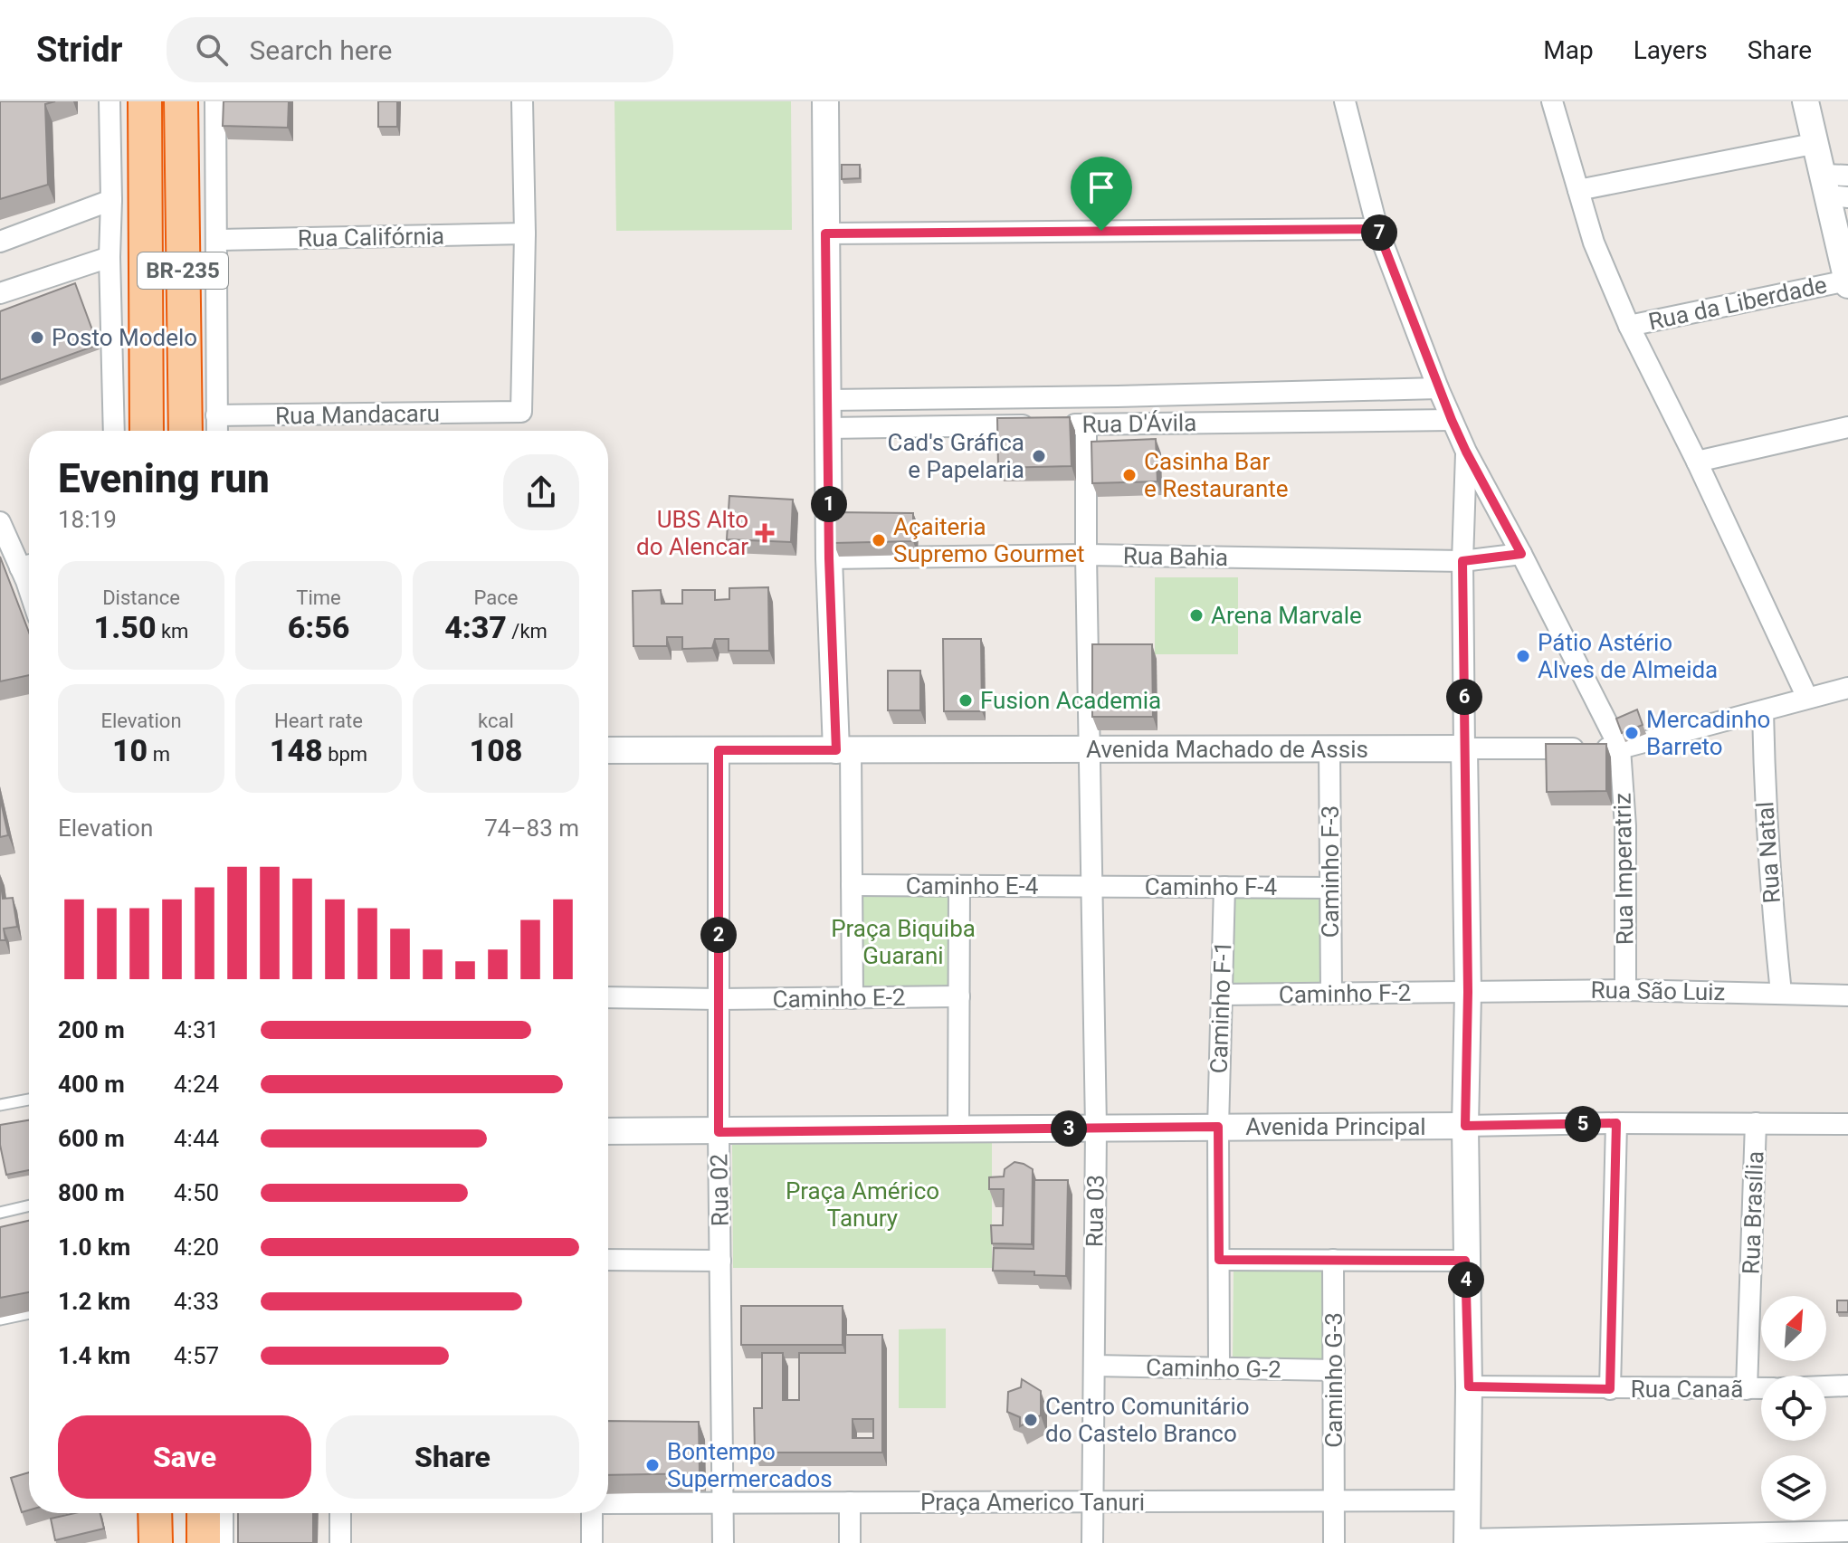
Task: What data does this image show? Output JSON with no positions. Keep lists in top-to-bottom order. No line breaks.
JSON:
{"streets":{"highway":["BR-235"],"street":["Rua Califórnia","Rua da Liberdade","Rua Mandacaru","Rua D'Ávila","Rua Bahia","Avenida Machado de Assis","Rua Natal","Rua Imperatriz","Caminho F-3","Caminho E-4","Caminho F-4","Rua São Luiz","Caminho F-2","Caminho E-2","Caminho F-1","Avenida Principal","Rua 02","Rua 03","Rua Brasília","Caminho G-2","Caminho G-3","Rua Canaã","Praça Americo Tanuri"]},"crossings":[["Rua Califórnia","Rua Mandacaru"],["Rua D'Ávila","Rua 03"],["Rua Bahia","Rua 03"],["Avenida Machado de Assis","Rua Natal"],["Avenida Machado de Assis","Rua Imperatriz"],["Avenida Machado de Assis","Caminho F-3"],["Avenida Machado de Assis","Rua 02"],["Avenida Machado de Assis","Rua 03"],["Rua Natal","Rua São Luiz"],["Rua Imperatriz","Rua São Luiz"],["Caminho F-3","Caminho F-4"],["Caminho F-3","Caminho F-2"],["Caminho E-4","Caminho F-4"],["Caminho E-4","Rua 03"],["Caminho F-4","Caminho F-1"],["Caminho F-4","Rua 03"],["Rua São Luiz","Caminho F-2"],["Caminho F-2","Caminho F-1"],["Caminho E-2","Rua 02"],["Caminho F-1","Avenida Principal"],["Caminho F-1","Caminho G-2"],["Avenida Principal","Rua 02"],["Avenida Principal","Rua 03"],["Rua 02","Praça Americo Tanuri"],["Rua 03","Caminho G-2"],["Rua 03","Praça Americo Tanuri"],["Rua Brasília","Rua Canaã"],["Caminho G-2","Caminho G-3"],["Caminho G-3","Praça Americo Tanuri"]],"parks":["Praça Biquiba Guarani","Praça Américo Tanury"],"places":{"other":["Posto Modelo","Cad's Gráfica e Papelaria","Casinha Bar e Restaurante","Açaiteria Supremo Gourmet","Arena Marvale","Pátio Astério Alves de Almeida","Fusion Academia","Mercadinho Barreto","Centro Comunitário do Castelo Branco","Bontempo Supermercados"],"health":["UBS Alto do Alencar"]},"north":"top right","page":{"header":"Stridr","search":"Search here","nav":["Map","Layers","Share"],"pins":["7","1","6","2","5","3","4"],"heading":["Evening run","18:19"],"stats":[["Distance","1.50 km"],["Time","6:56"],["Pace","4:37 /km"],["Elevation","10 m"],["Heart rate","148 bpm"],["kcal","108"]],"chart":["Elevation","74–83 m"],"list":[{"name":"200 m","note":"4:31"},{"name":"400 m","note":"4:24"},{"name":"600 m","note":"4:44"},{"name":"800 m","note":"4:50"},{"name":"1.0 km","note":"4:20"},{"name":"1.2 km","note":"4:33"},{"name":"1.4 km","note":"4:57"}],"buttons":["Save","Share"]}}
